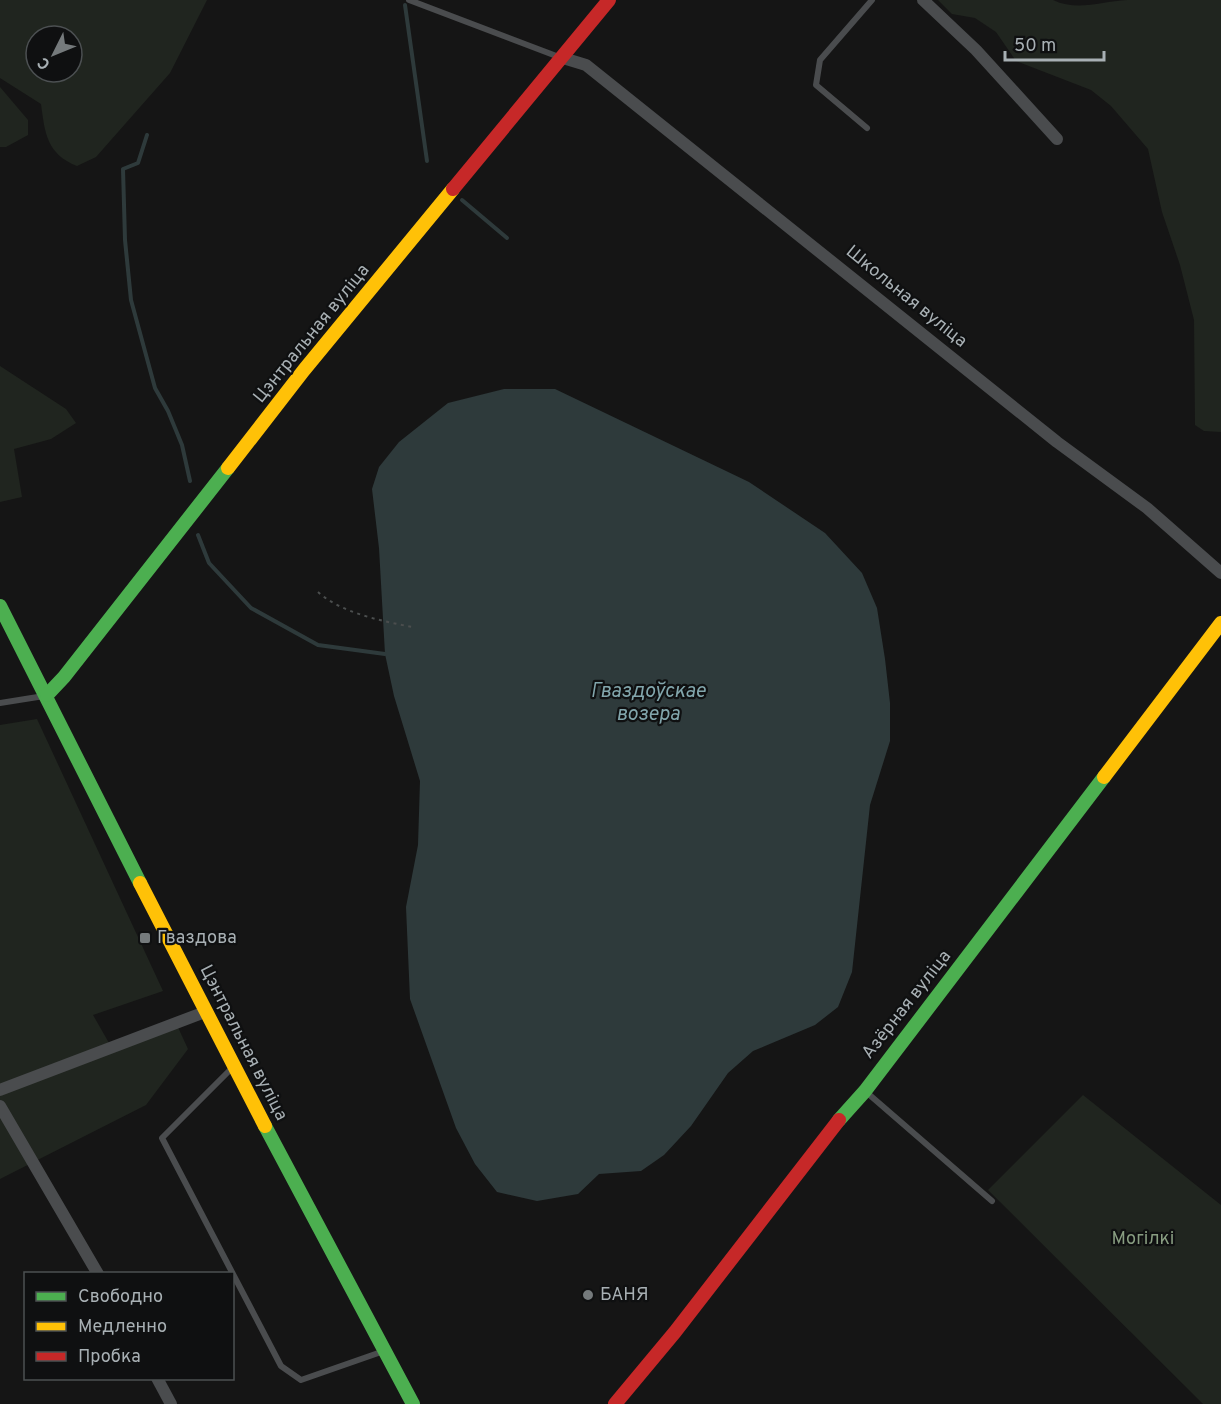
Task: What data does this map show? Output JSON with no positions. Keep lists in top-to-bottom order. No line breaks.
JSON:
{"streets":{"street":["Школьная вуліца","Цэнтральная вуліца","Азёрная вуліца"]},"crossings":[["Школьная вуліца","Цэнтральная вуліца"]],"water":["Гваздоўскае возера"],"parks":["Могілкі"],"places":{"transit":["Гваздова"],"other":["БАНЯ"]},"legend":["Свободно","Медленно","Пробка"],"scale_bar":"50 m","north":"bottom left"}
